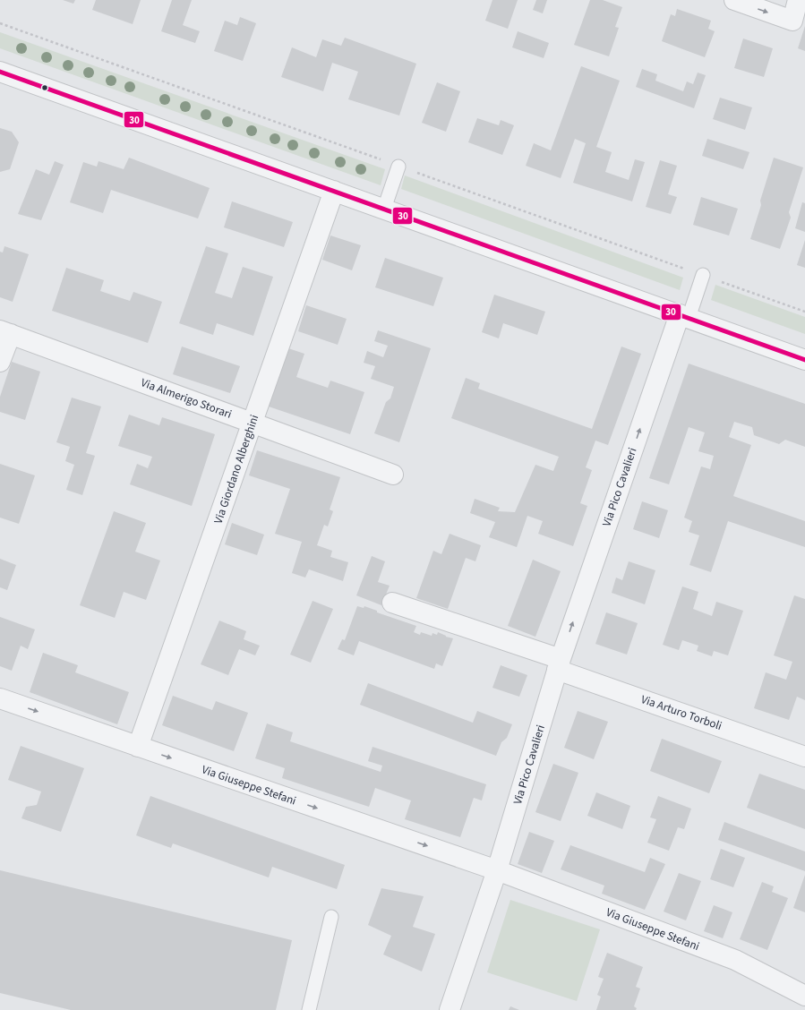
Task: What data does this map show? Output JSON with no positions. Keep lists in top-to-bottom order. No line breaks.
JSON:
{"streets":{"street":["Via Almerigo Storari","Via Giordano Alberghini","Via Pico Cavalieri","Via Arturo Torboli","Via Giuseppe Stefani"]},"crossings":[["Via Almerigo Storari","Via Giordano Alberghini"],["Via Giordano Alberghini","Via Giuseppe Stefani"],["Via Pico Cavalieri","Via Arturo Torboli"],["Via Pico Cavalieri","Via Giuseppe Stefani"]],"one_way":["Via Pico Cavalieri","Via Giuseppe Stefani"],"lines":["transit line 30"]}
